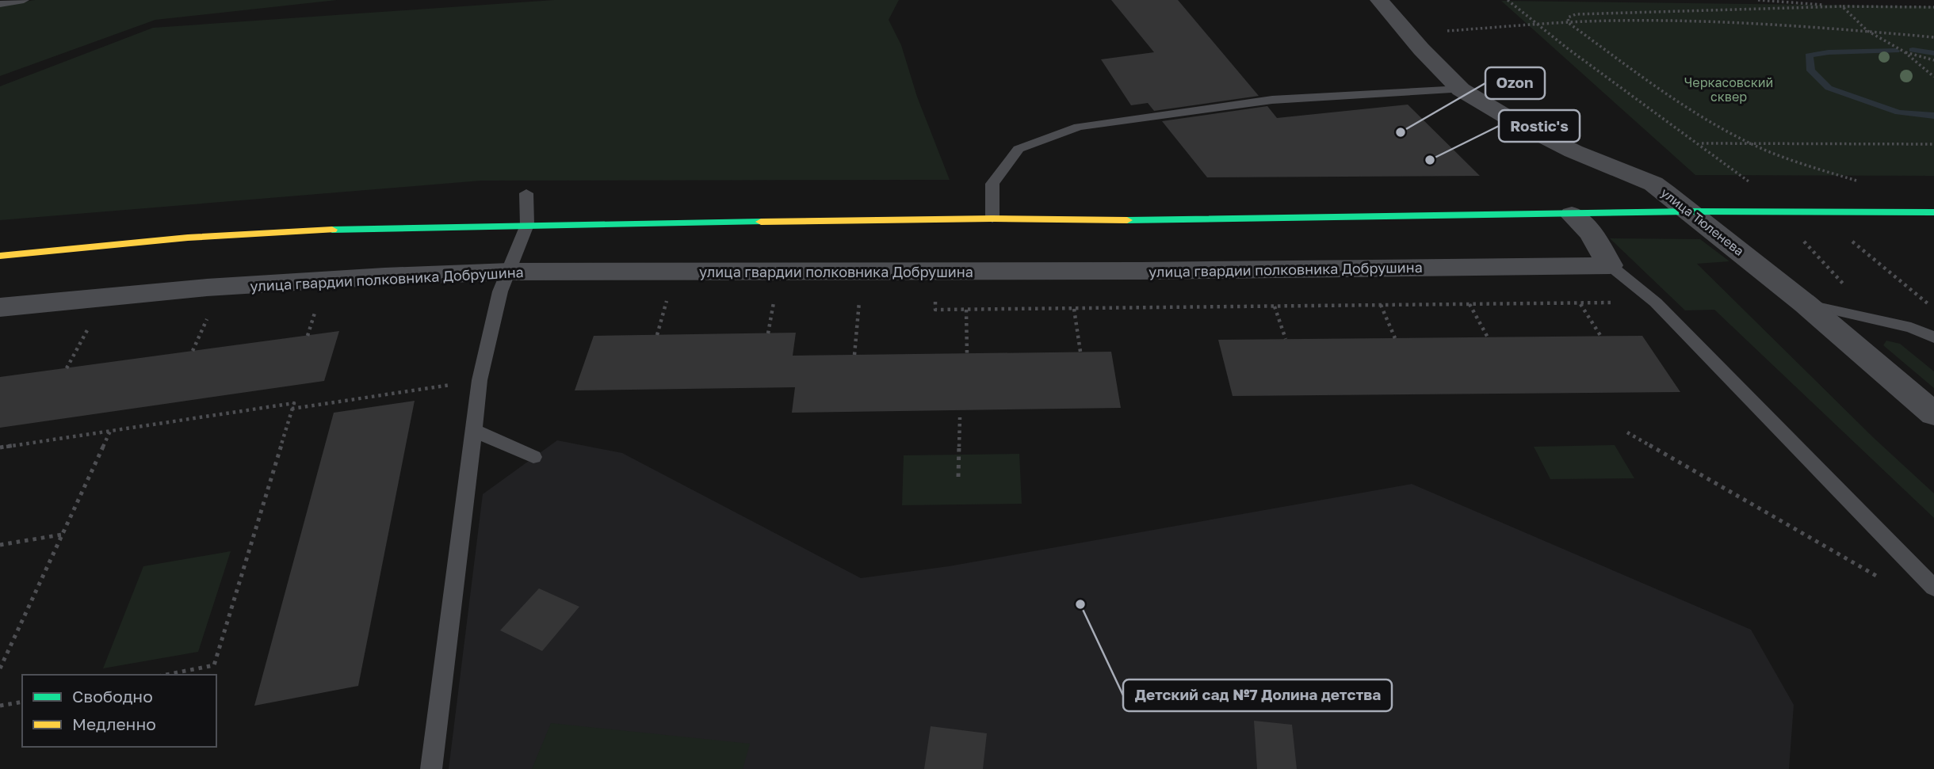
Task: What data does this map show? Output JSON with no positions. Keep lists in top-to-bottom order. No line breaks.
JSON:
{"streets":{"street":["улица Тюленева","улица гвардии полковника Добрушина"]},"parks":["Черкасовский сквер"],"places":["Ozon","Rostic's","Детский сад №7 Долина детства"],"legend":["Свободно","Медленно"]}
